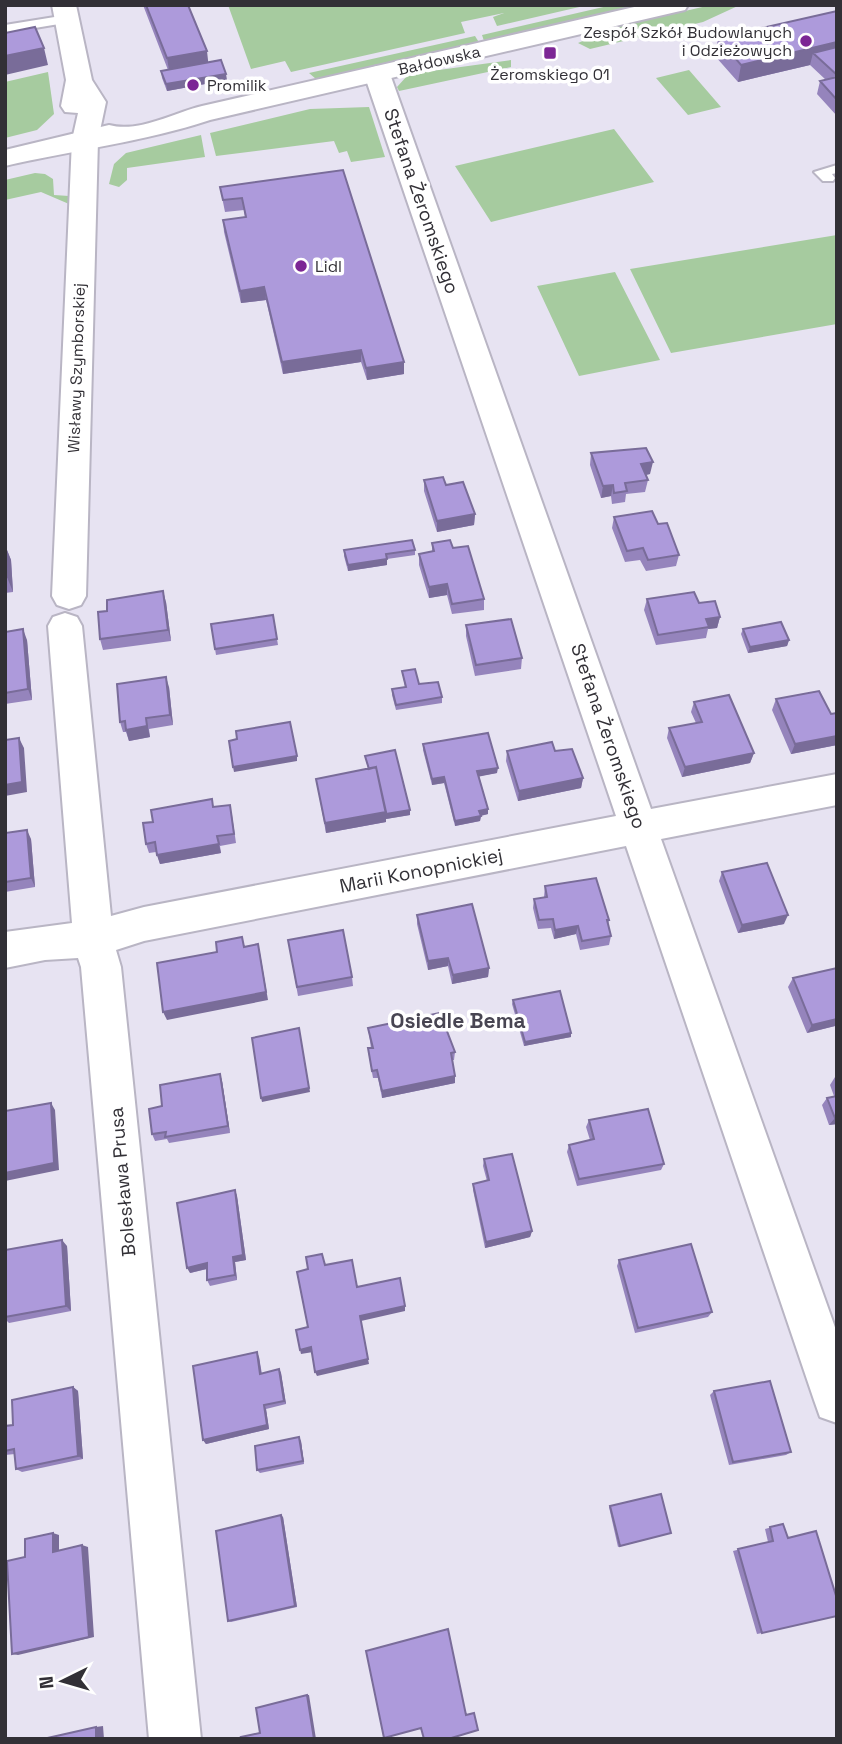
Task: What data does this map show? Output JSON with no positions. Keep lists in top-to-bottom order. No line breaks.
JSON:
{"streets":{"street":["Bałdowska","Stefana Żeromskiego","Wisławy Szymborskiej","Marii Konopnickiej","Bolesława Prusa"]},"crossings":[["Bałdowska","Stefana Żeromskiego"],["Bałdowska","Wisławy Szymborskiej"],["Stefana Żeromskiego","Marii Konopnickiej"],["Wisławy Szymborskiej","Bolesława Prusa"],["Marii Konopnickiej","Bolesława Prusa"]],"districts":["Osiedle Bema"],"places":{"other":["Zespół Szkół Budowlanych i Odzieżowych","Promilik","Lidl"],"transit":["Żeromskiego 01"]},"north":"left"}
